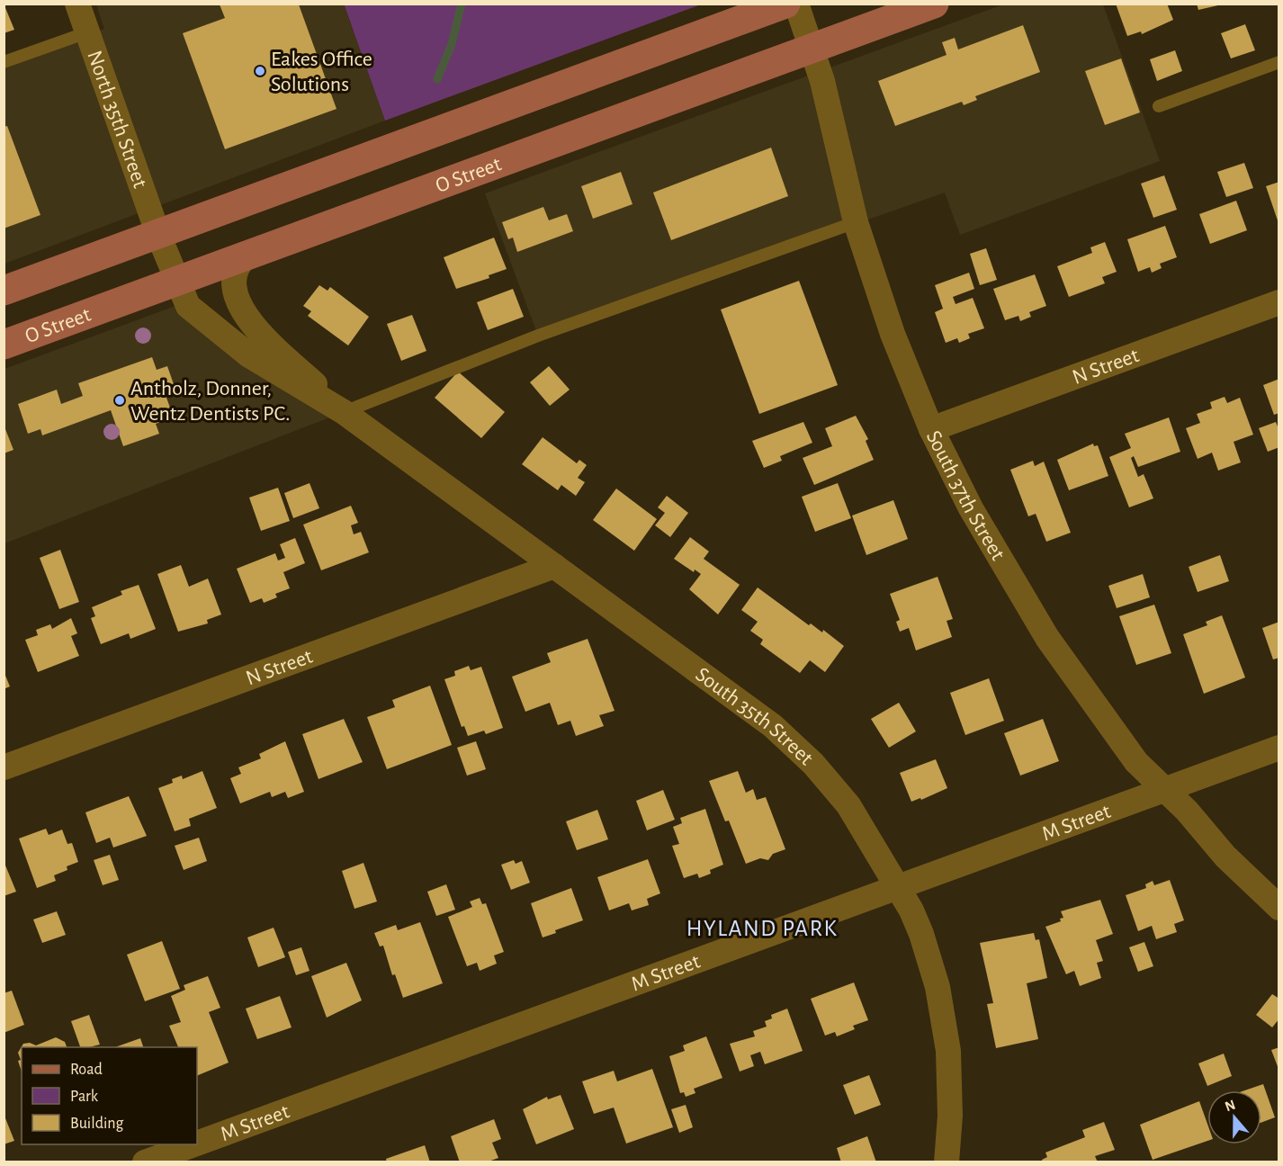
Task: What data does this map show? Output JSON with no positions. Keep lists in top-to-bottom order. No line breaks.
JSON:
{"streets":{"main road":["O Street"],"street":["North 35th Street","N Street","South 37th Street","South 35th Street","M Street"]},"crossings":[["North 35th Street","South 35th Street"],["O Street","South 37th Street"],["O Street","South 35th Street"],["N Street","South 37th Street"],["N Street","South 35th Street"],["South 37th Street","M Street"],["South 35th Street","M Street"]],"districts":["HYLAND PARK"],"places":["Eakes Office Solutions","Antholz, Donner, Wentz Dentists PC."],"legend":["Road","Park","Building"],"north":"top"}
